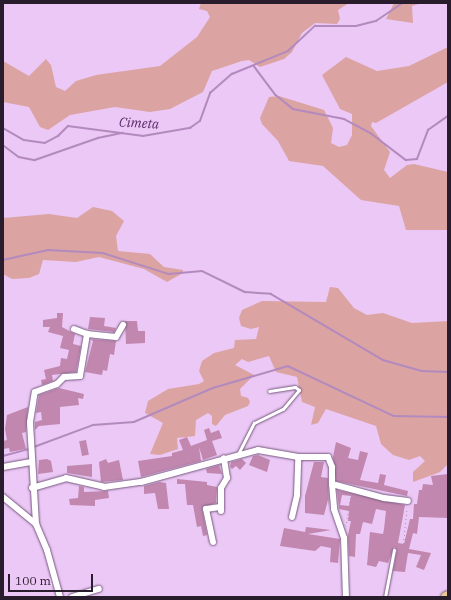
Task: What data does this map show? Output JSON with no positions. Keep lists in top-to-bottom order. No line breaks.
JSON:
{"water":["Cimeta"],"scale_bar":"100 m"}
